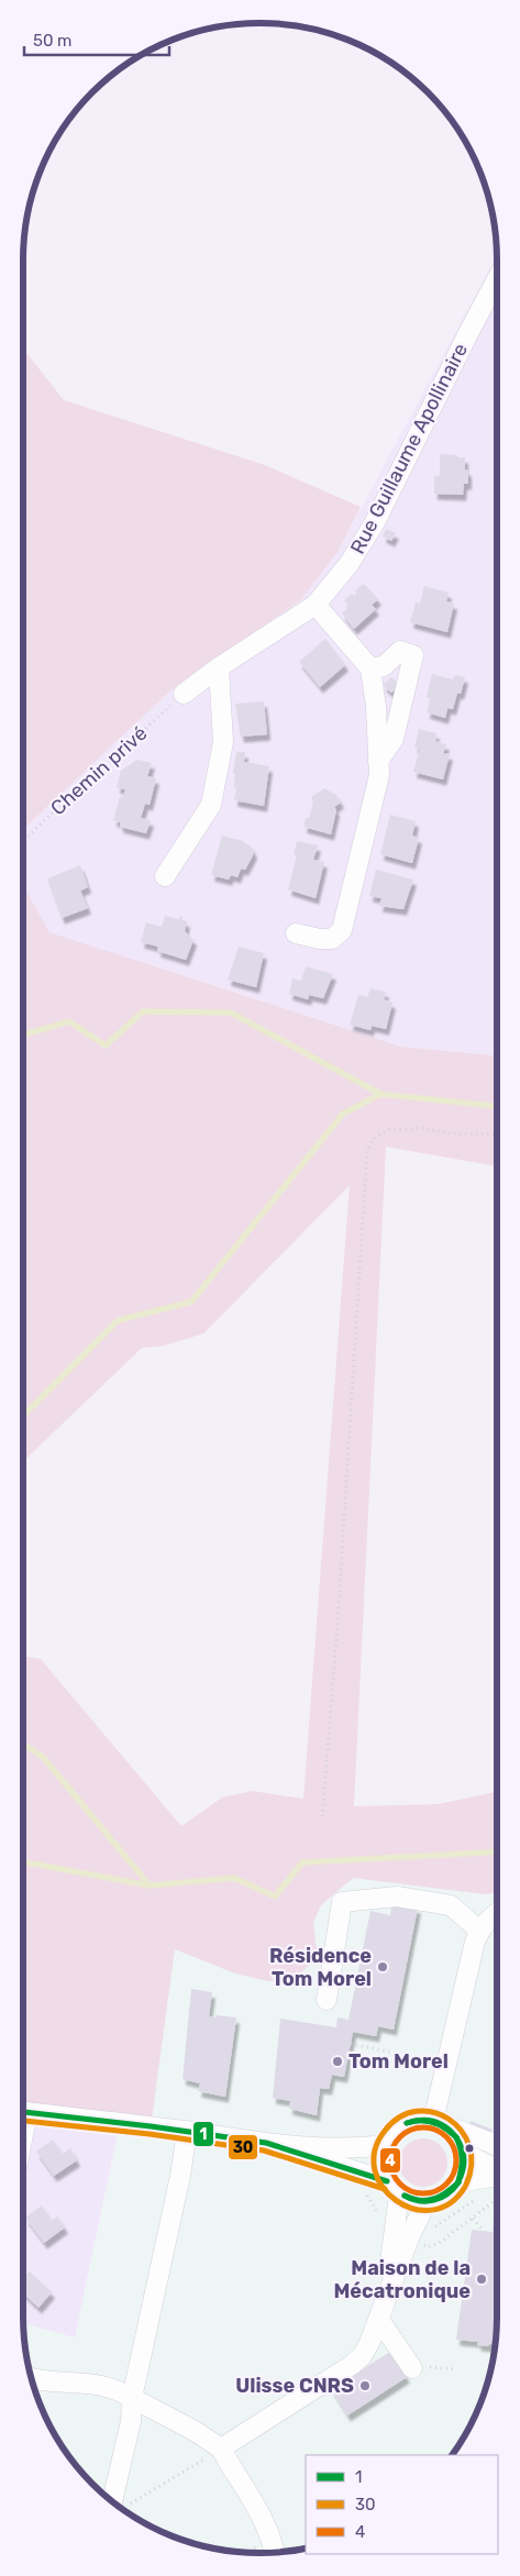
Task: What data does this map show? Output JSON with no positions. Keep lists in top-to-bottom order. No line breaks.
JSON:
{"streets":{"street":["Rue Guillaume Apollinaire"],"path":["Chemin privé"]},"crossings":[["Rue Guillaume Apollinaire","Chemin privé"]],"places":["Résidence Tom Morel","Tom Morel","Maison de la Mécatronique","Ulisse CNRS"],"lines":["transit line 30","transit line 1","transit line 4"],"legend":["1","30","4"],"scale_bar":"50 m"}
